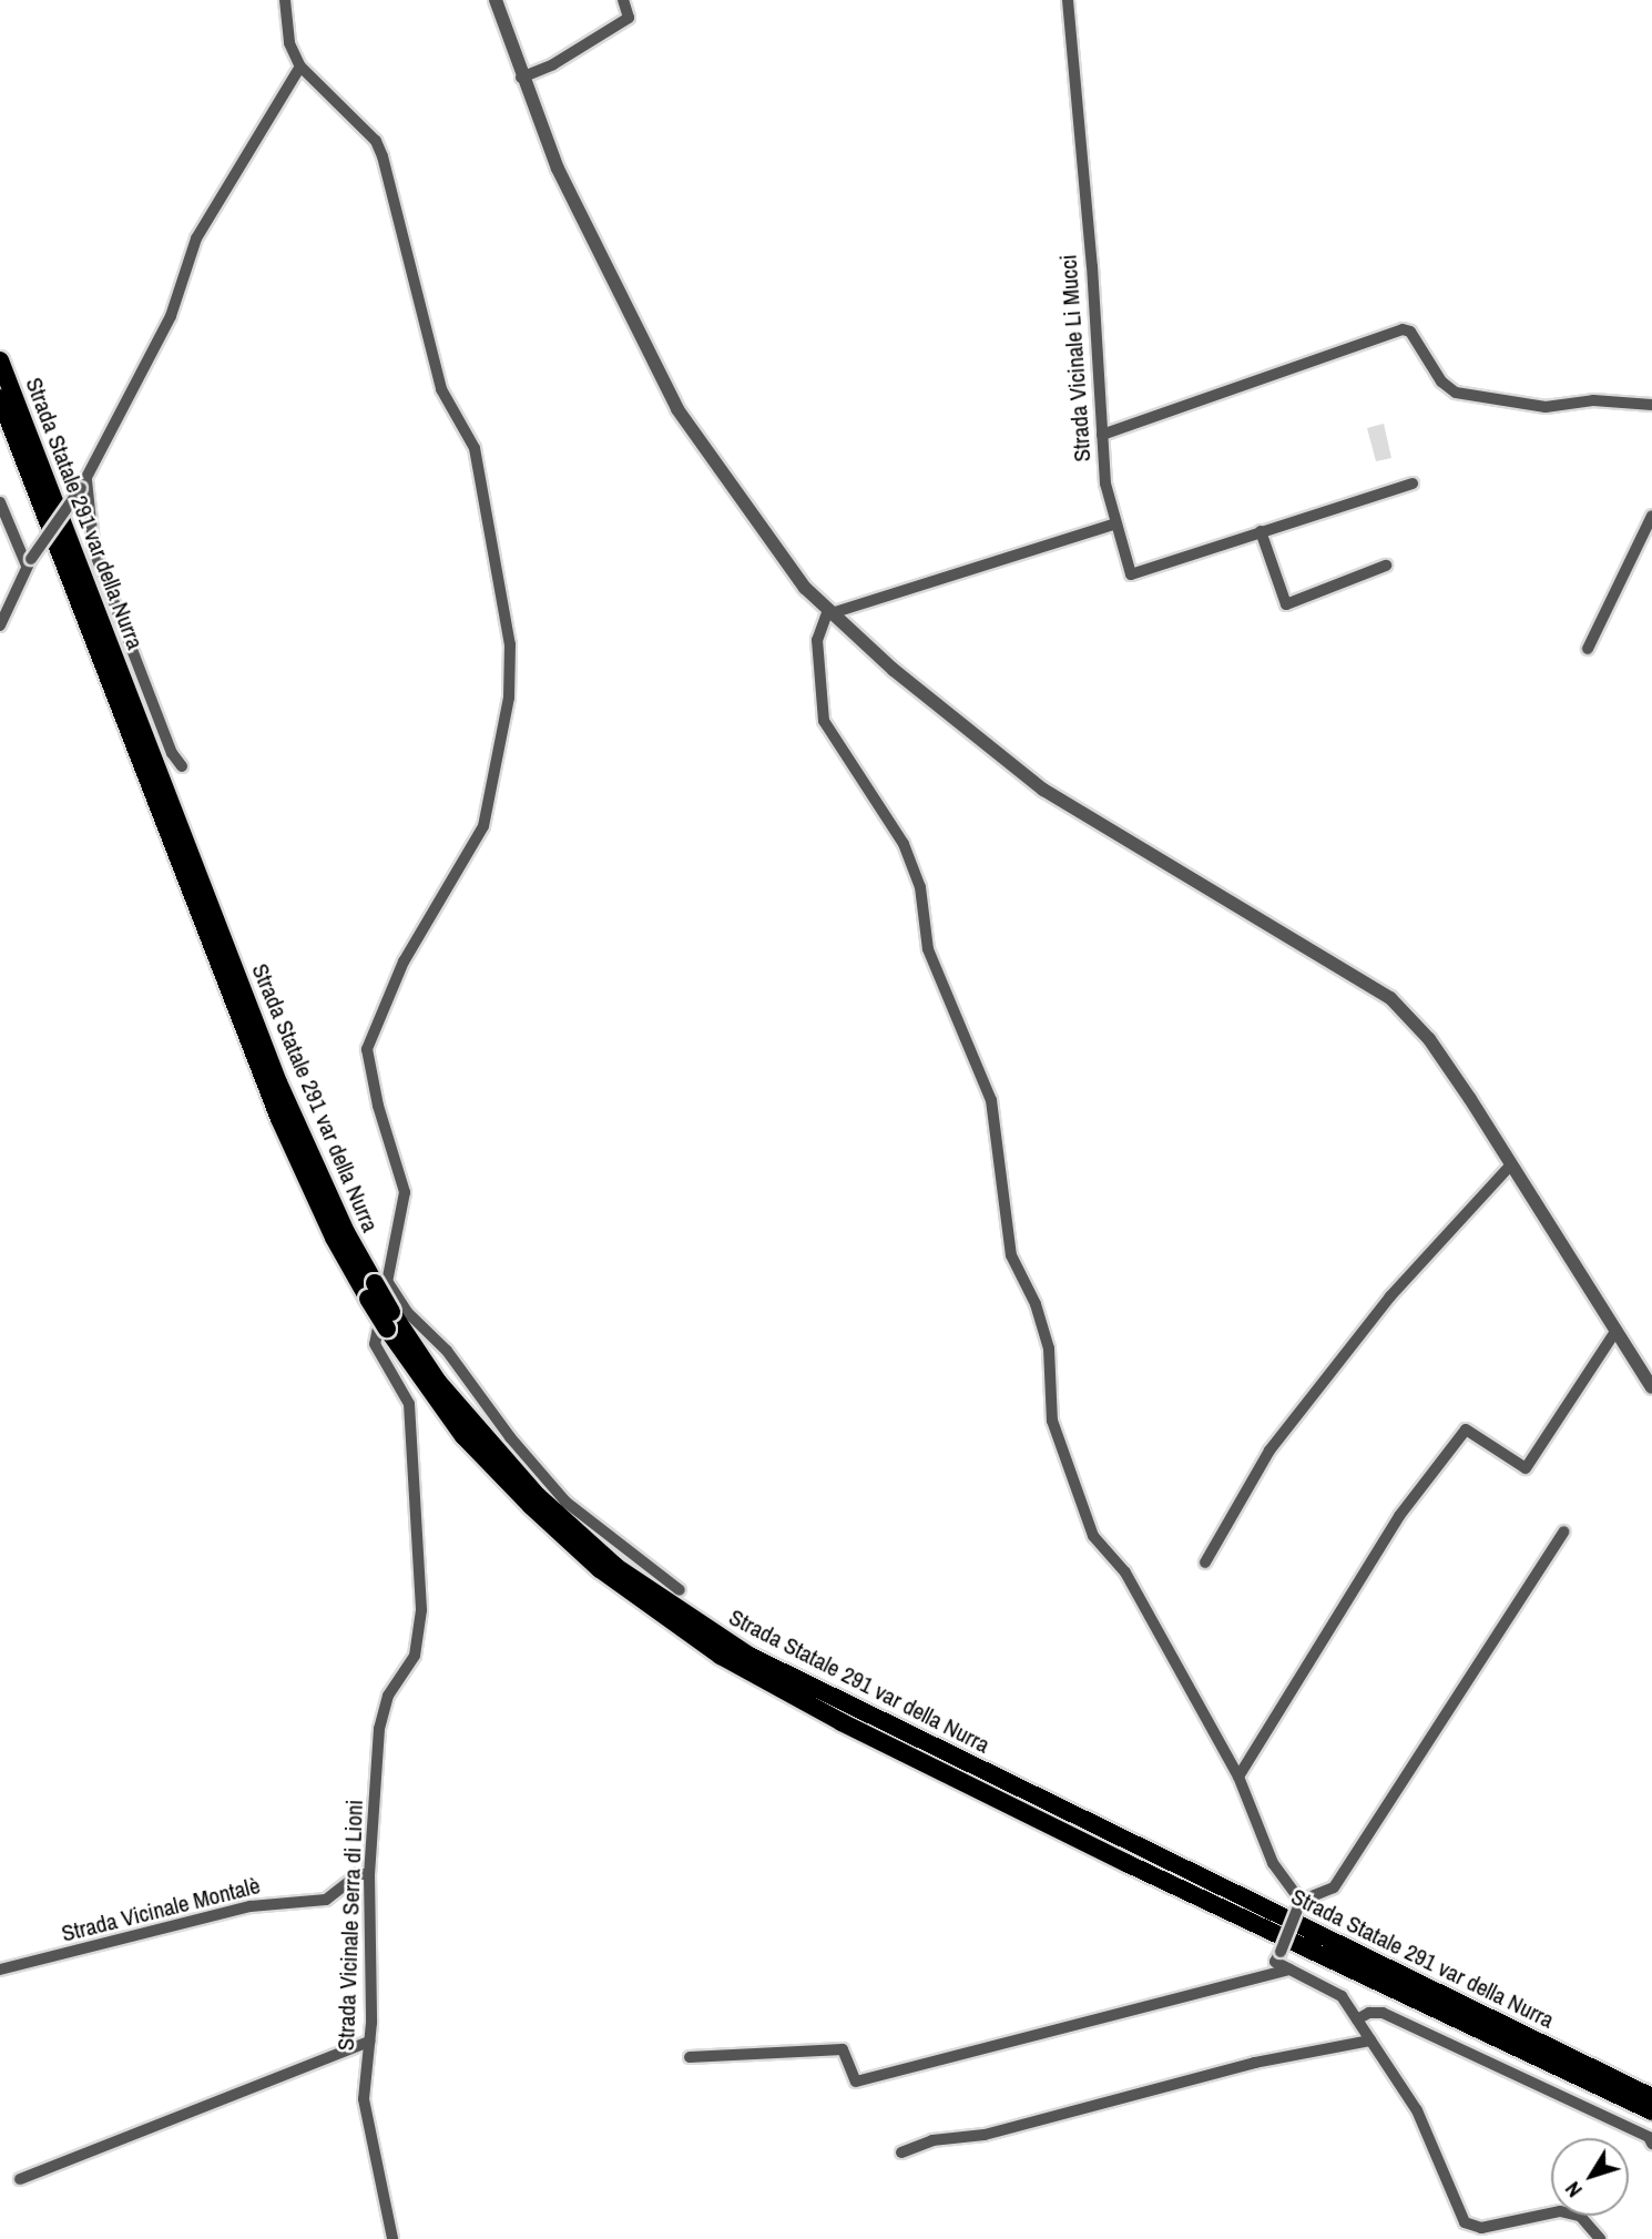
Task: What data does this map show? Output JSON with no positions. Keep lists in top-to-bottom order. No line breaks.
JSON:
{"streets":{"highway":["Strada Statale 291 var della Nurra"],"street":["Strada Vicinale Li Mucci","Strada Vicinale Montalè","Strada Vicinale Serra di Lioni"]},"crossings":[["Strada Statale 291 var della Nurra","Strada Vicinale Serra di Lioni"],["Strada Vicinale Montalè","Strada Vicinale Serra di Lioni"]],"north":"bottom left"}
